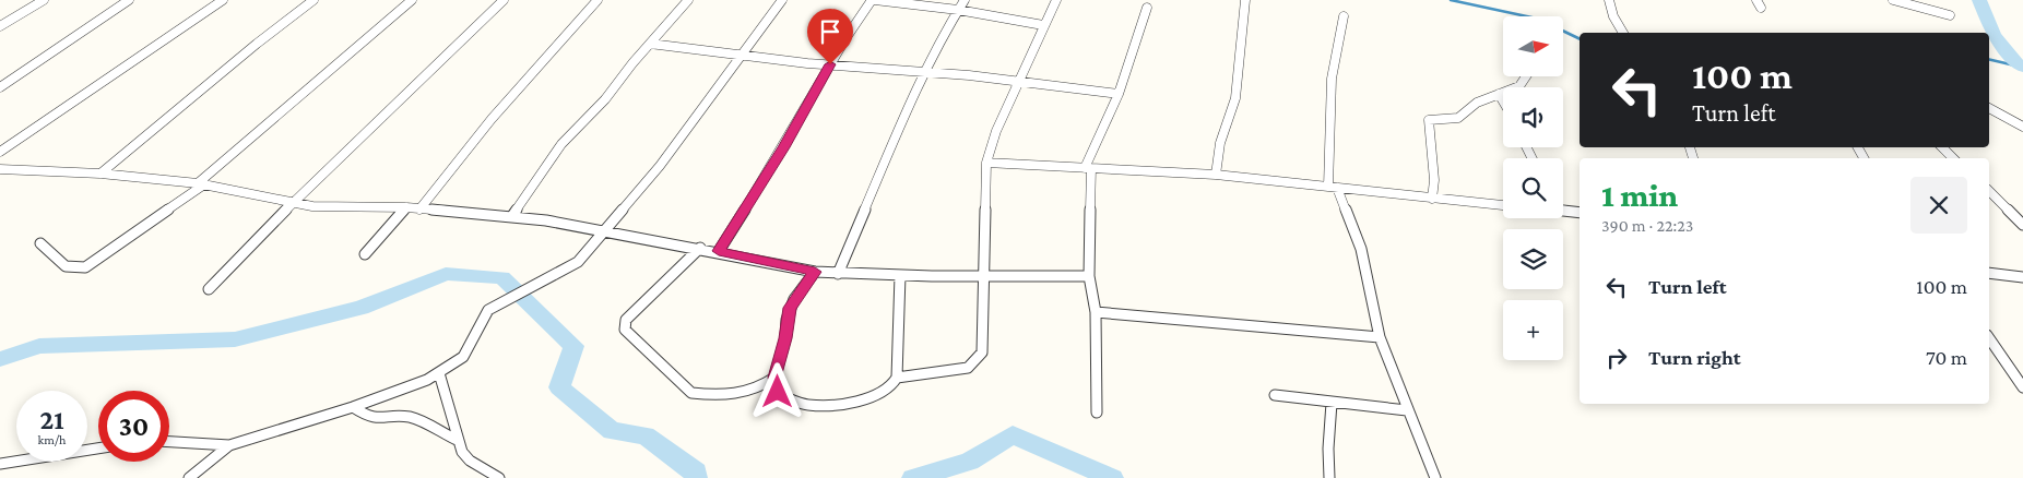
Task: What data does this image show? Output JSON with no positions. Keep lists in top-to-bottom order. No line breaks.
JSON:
{"north":"right","page":{"map_buttons":"+","turn":["100 m","Turn left"],"heading":["1 min","390 m · 22:23"],"list":[{"name":"Turn left","value":"100 m"},{"name":"Turn right","value":"70 m"}],"speed":"21 km/h","limit":"30"}}
